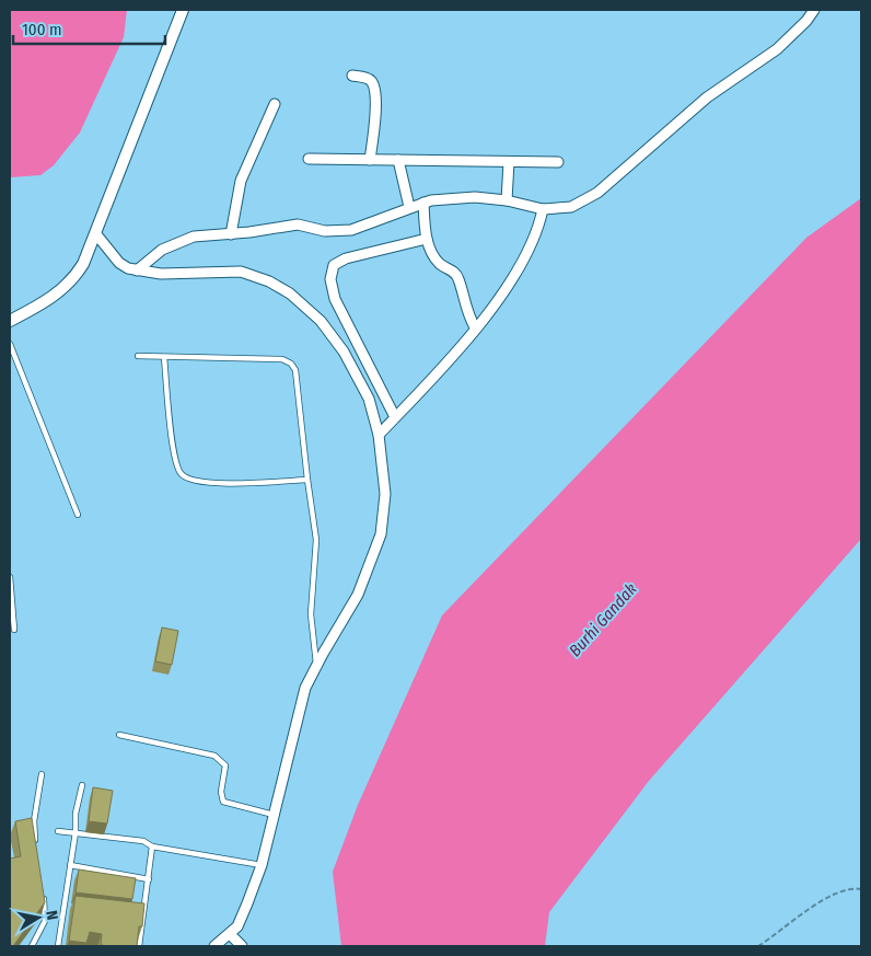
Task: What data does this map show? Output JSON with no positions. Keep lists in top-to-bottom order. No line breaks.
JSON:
{"water":["Burhi Gandak"],"scale_bar":"100 m","north":"right"}
